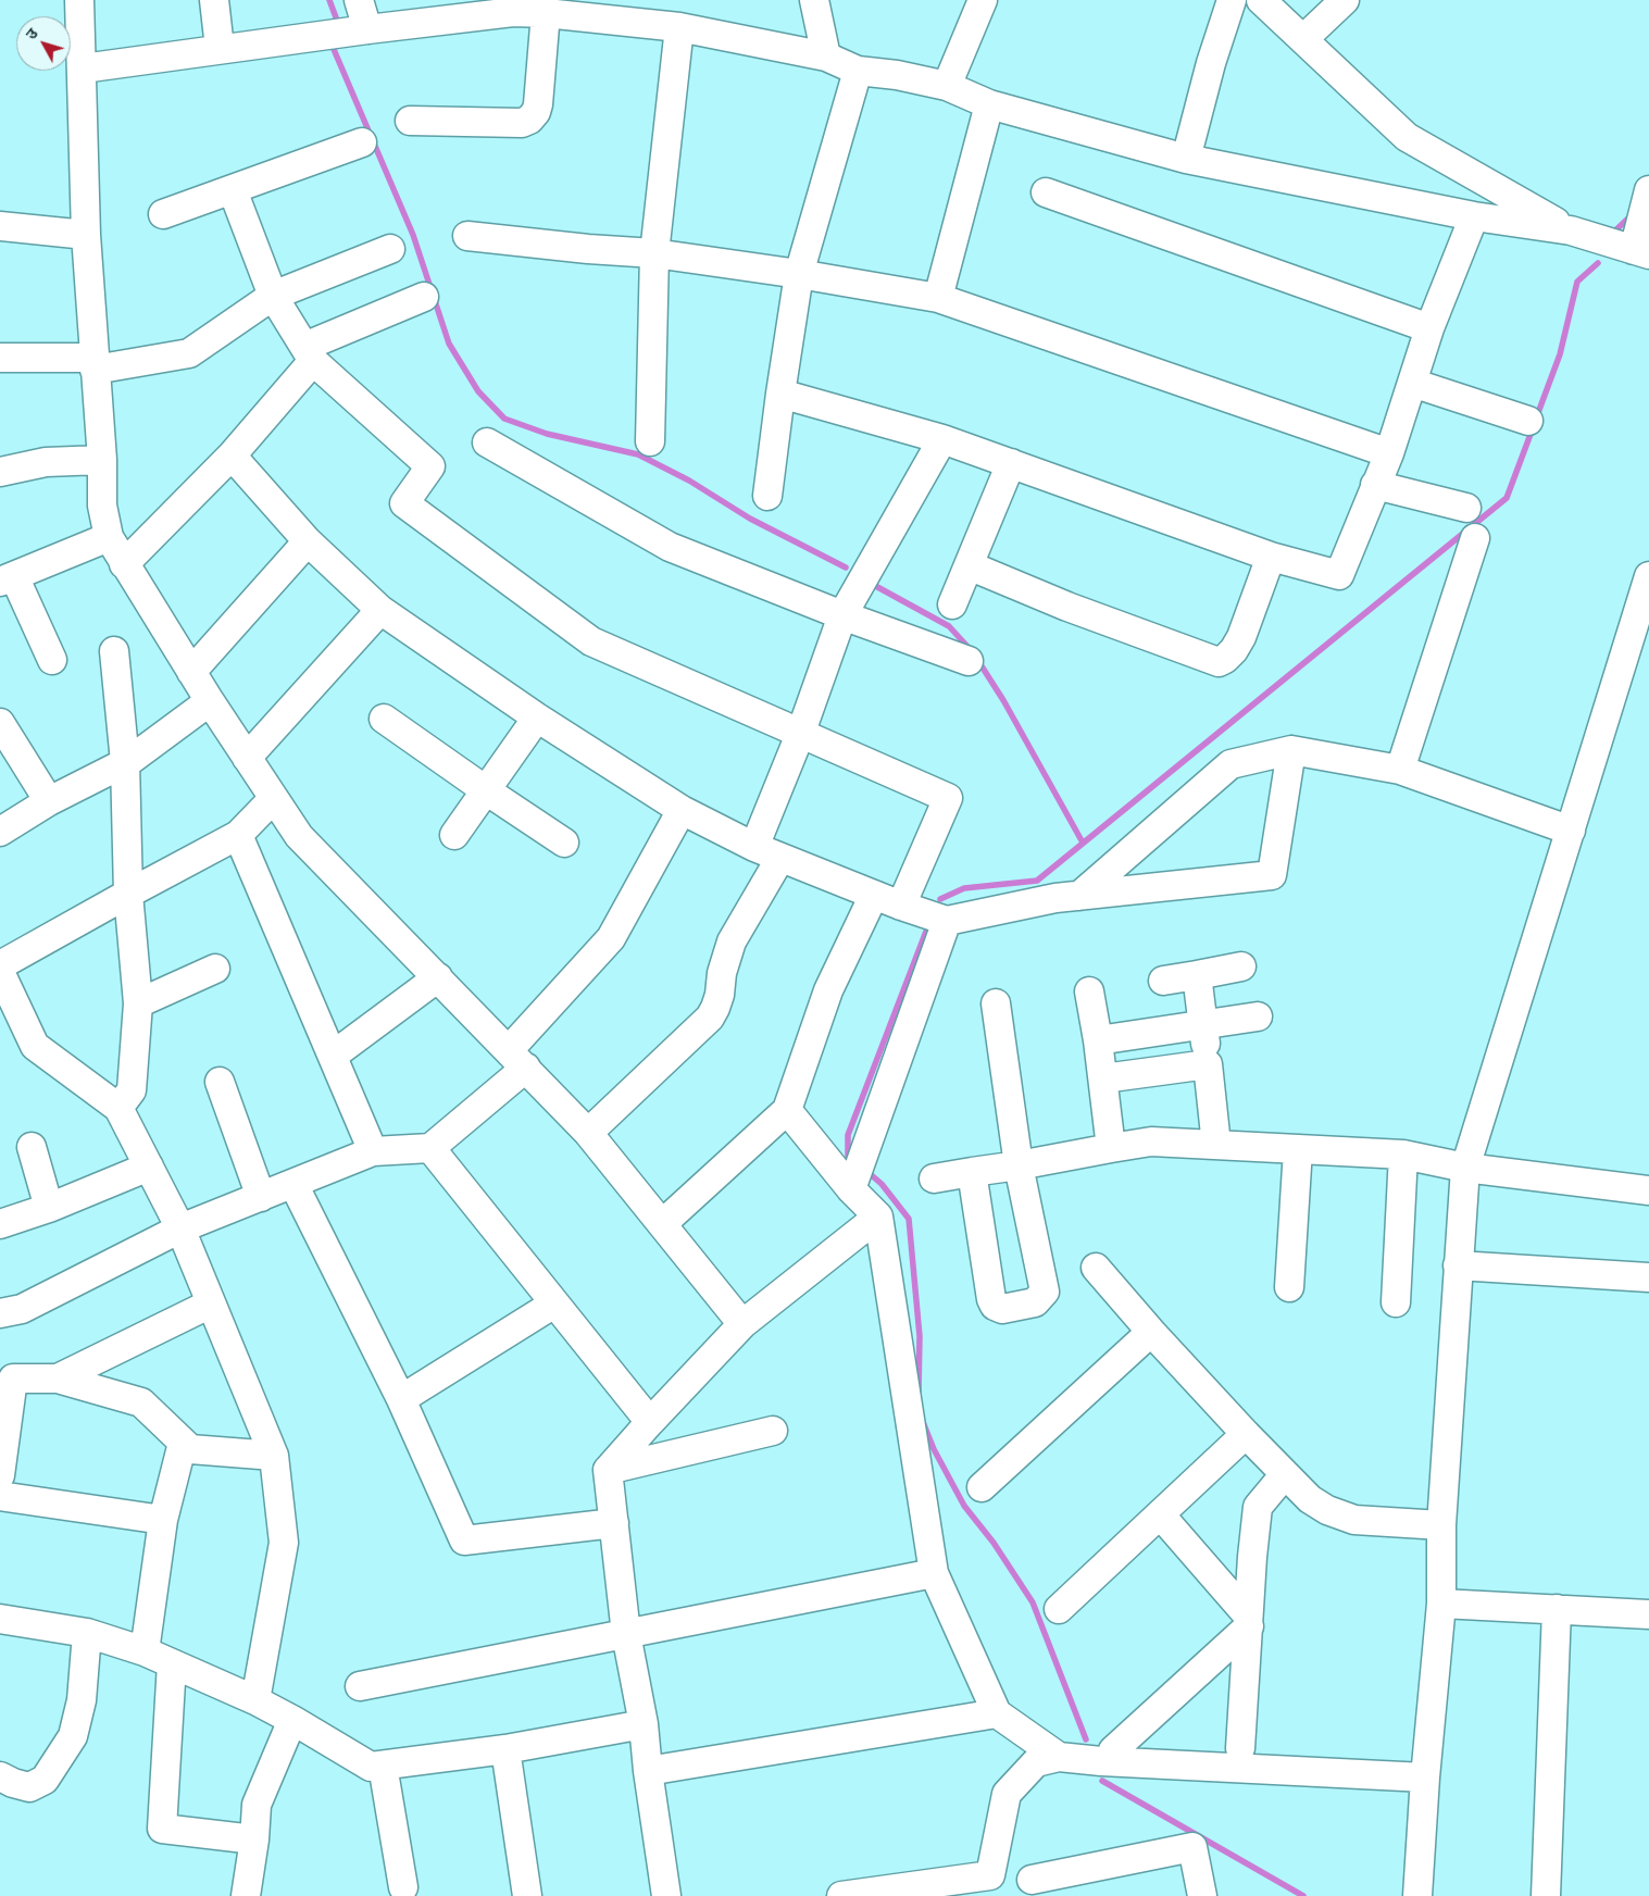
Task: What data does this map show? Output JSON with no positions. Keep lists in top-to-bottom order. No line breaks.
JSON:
{"north":"top left"}
